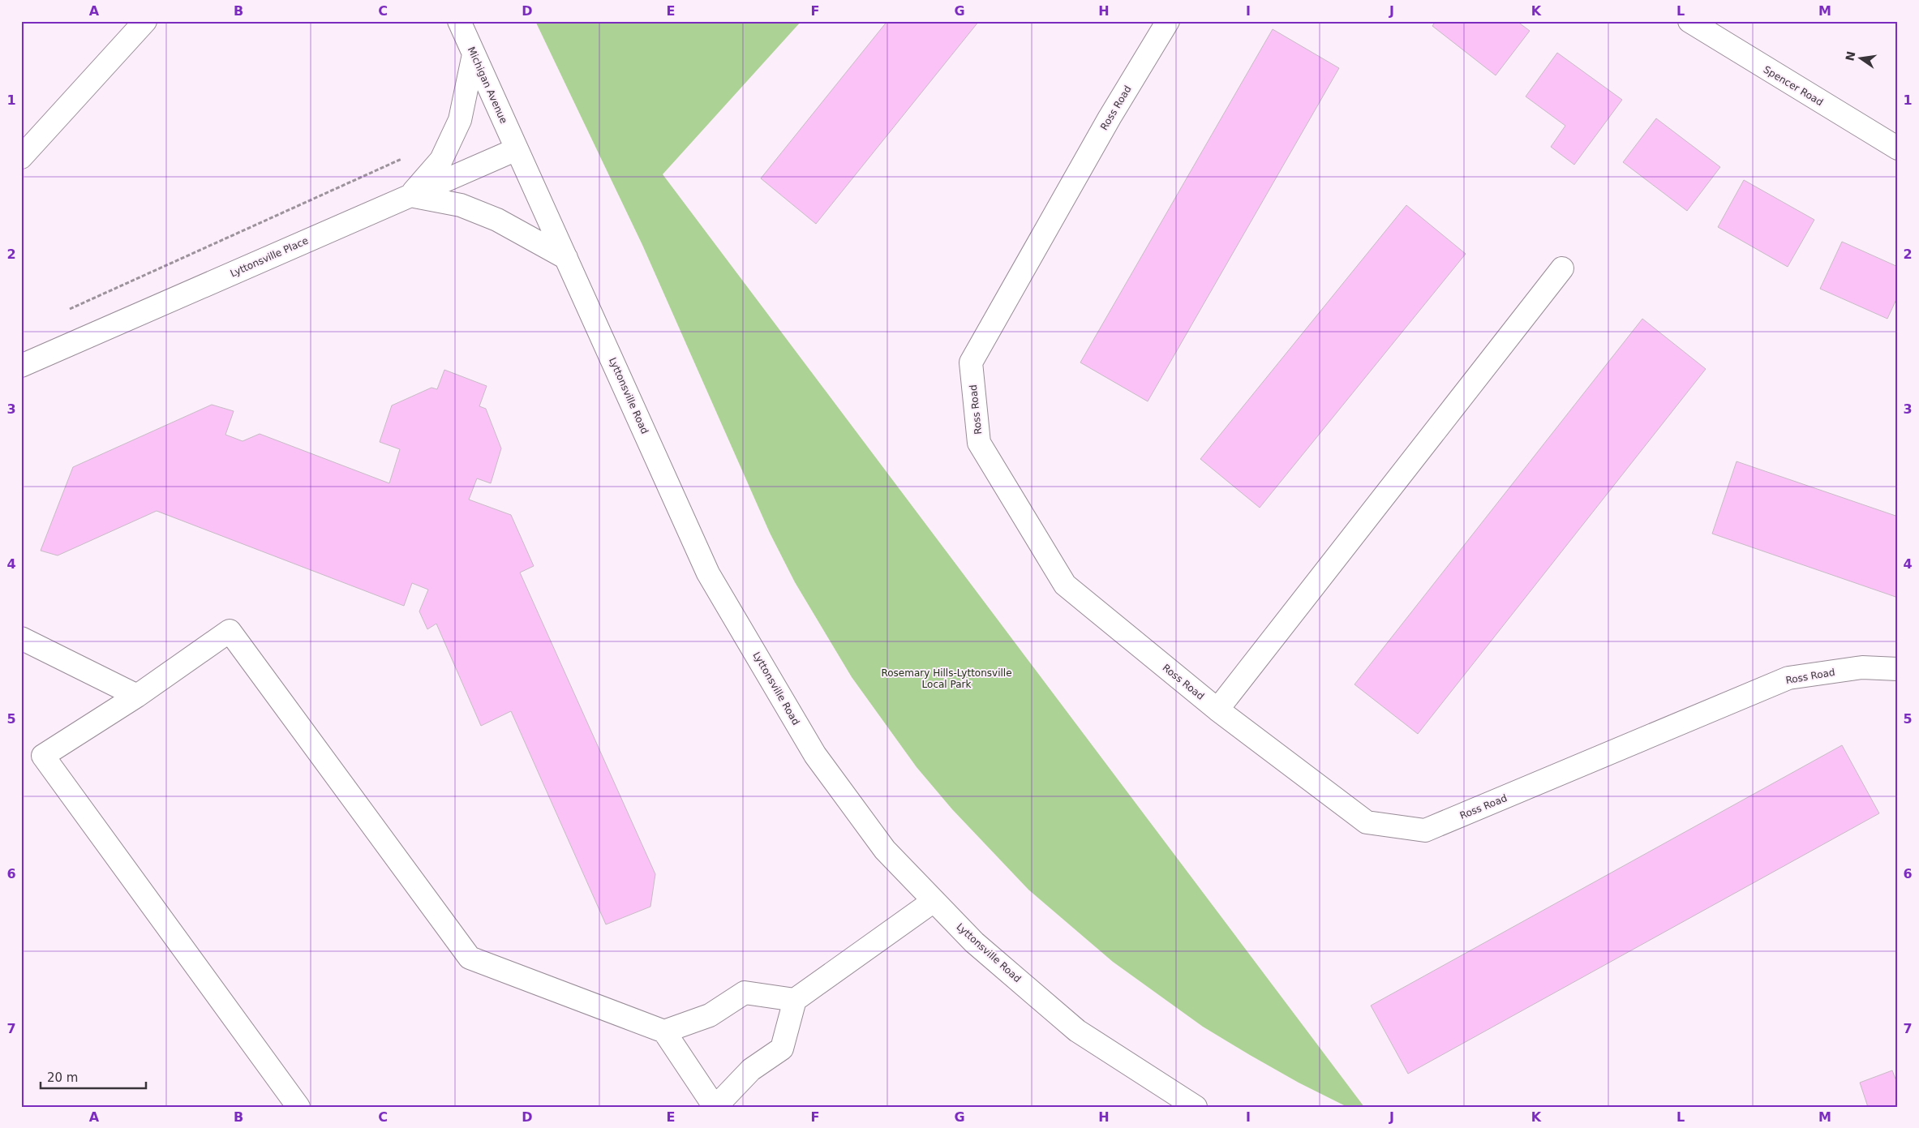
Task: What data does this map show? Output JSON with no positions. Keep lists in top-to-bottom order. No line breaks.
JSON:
{"streets":{"street":["Michigan Avenue","Spencer Road","Ross Road","Lyttonsville Place","Lyttonsville Road"]},"crossings":[["Michigan Avenue","Lyttonsville Place"],["Michigan Avenue","Lyttonsville Road"],["Lyttonsville Place","Lyttonsville Road"]],"parks":["Rosemary Hills-Lyttonsville Local Park"],"scale_bar":"20 m","north":"left","grid":{"columns":["A","B","C","D","E","F","G","H","I","J","K","L","M"],"rows":["1","2","3","4","5","6","7"]}}
